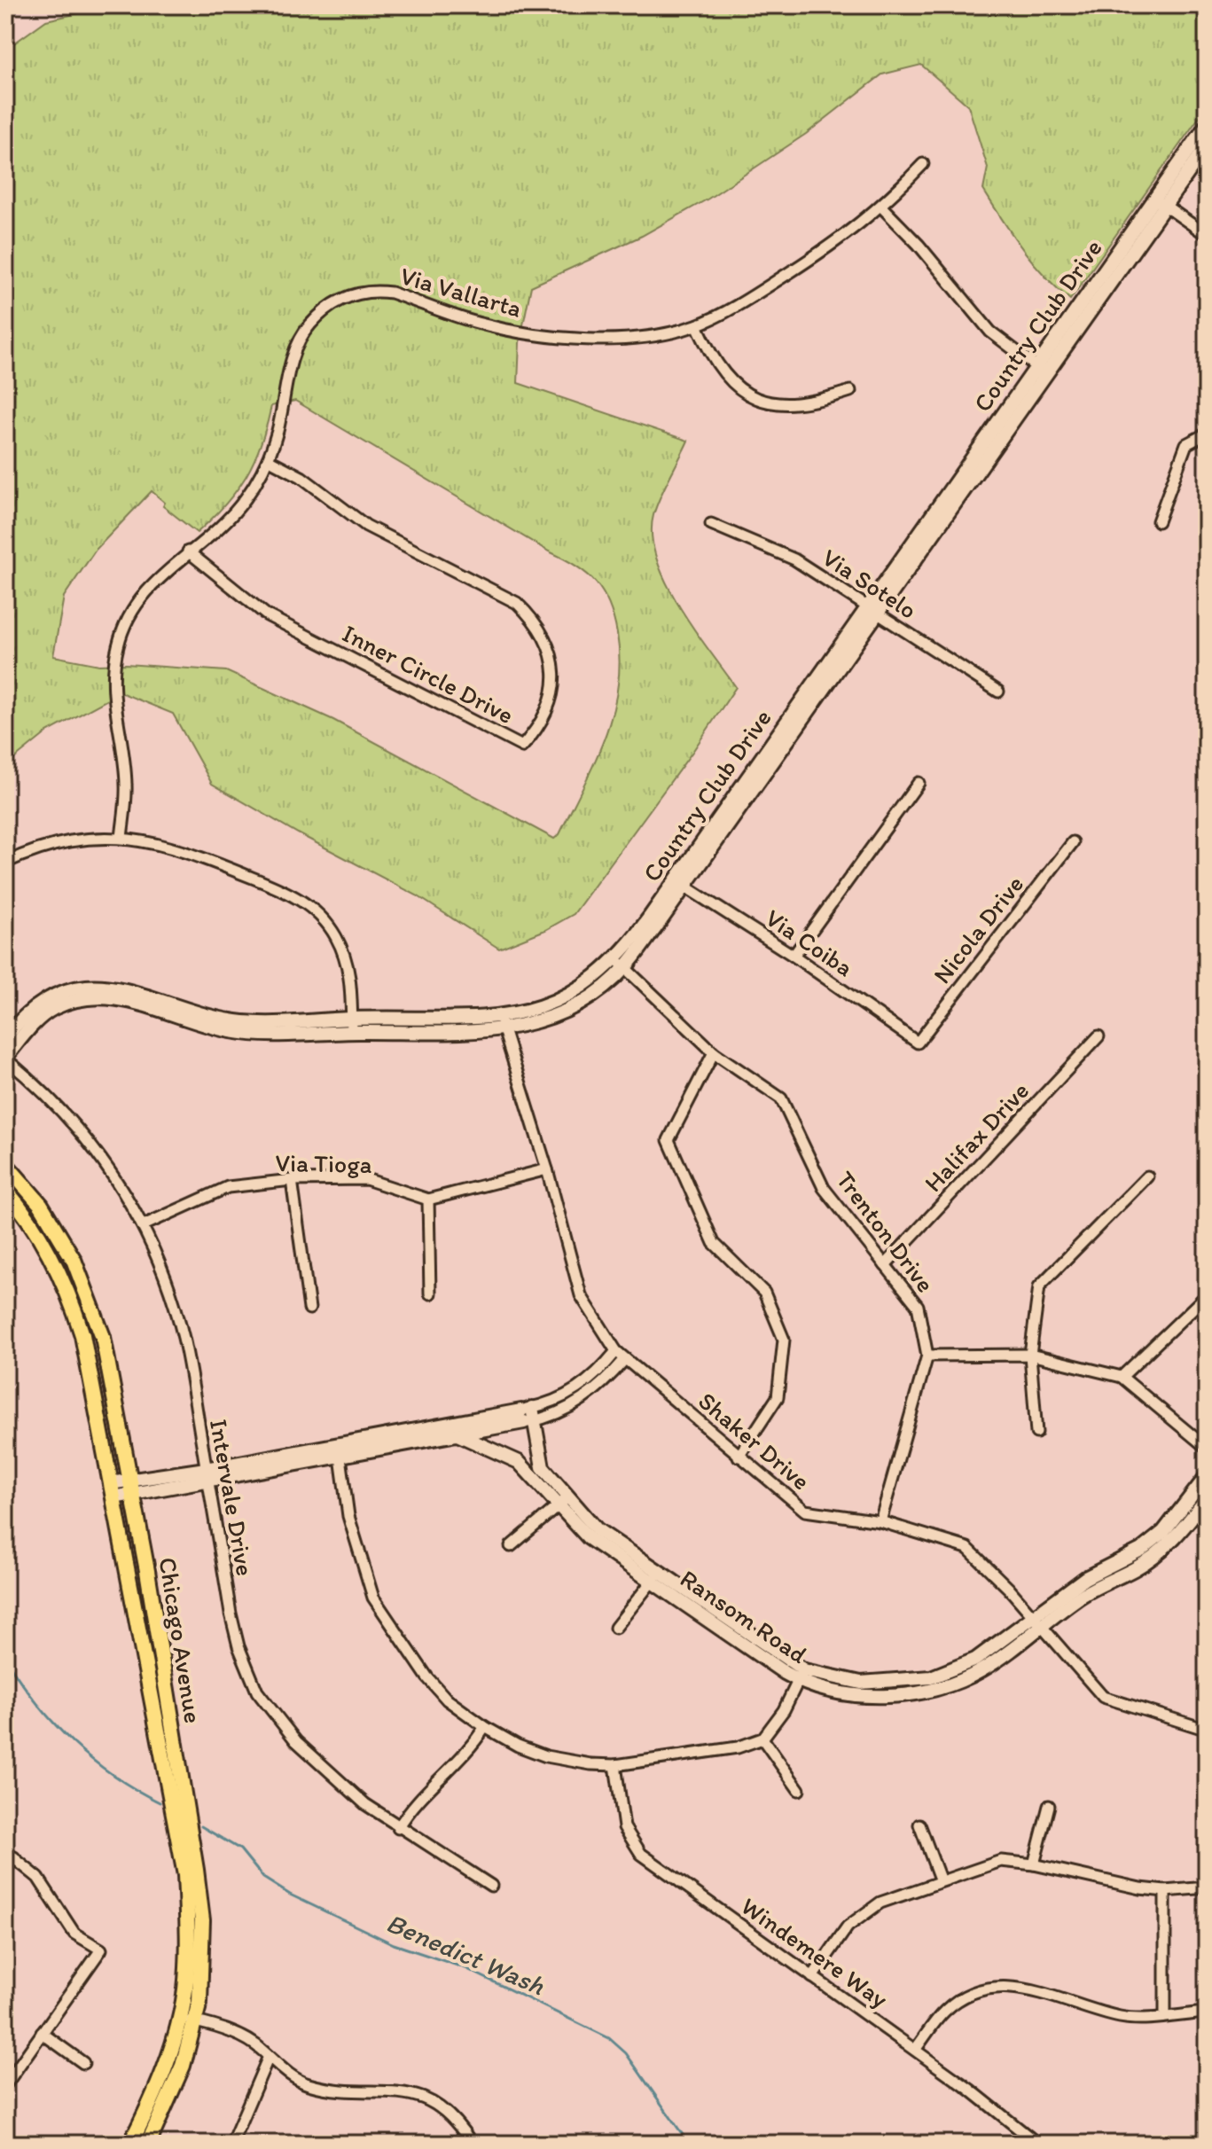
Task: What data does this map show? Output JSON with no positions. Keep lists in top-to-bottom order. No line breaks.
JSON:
{"streets":{"main road":["Chicago Avenue"],"street":["Via Vallarta","Country Club Drive","Via Sotelo","Inner Circle Drive","Nicola Drive","Via Coiba","Halifax Drive","Via Tioga","Trenton Drive","Shaker Drive","Intervale Drive","Ransom Road","Windemere Way"]},"crossings":[["Via Vallarta","Inner Circle Drive"],["Country Club Drive","Via Sotelo"],["Country Club Drive","Via Coiba"],["Country Club Drive","Trenton Drive"],["Country Club Drive","Shaker Drive"],["Country Club Drive","Intervale Drive"],["Nicola Drive","Via Coiba"],["Halifax Drive","Trenton Drive"],["Via Tioga","Intervale Drive"],["Trenton Drive","Shaker Drive"],["Shaker Drive","Ransom Road"]],"water":["Benedict Wash"]}
